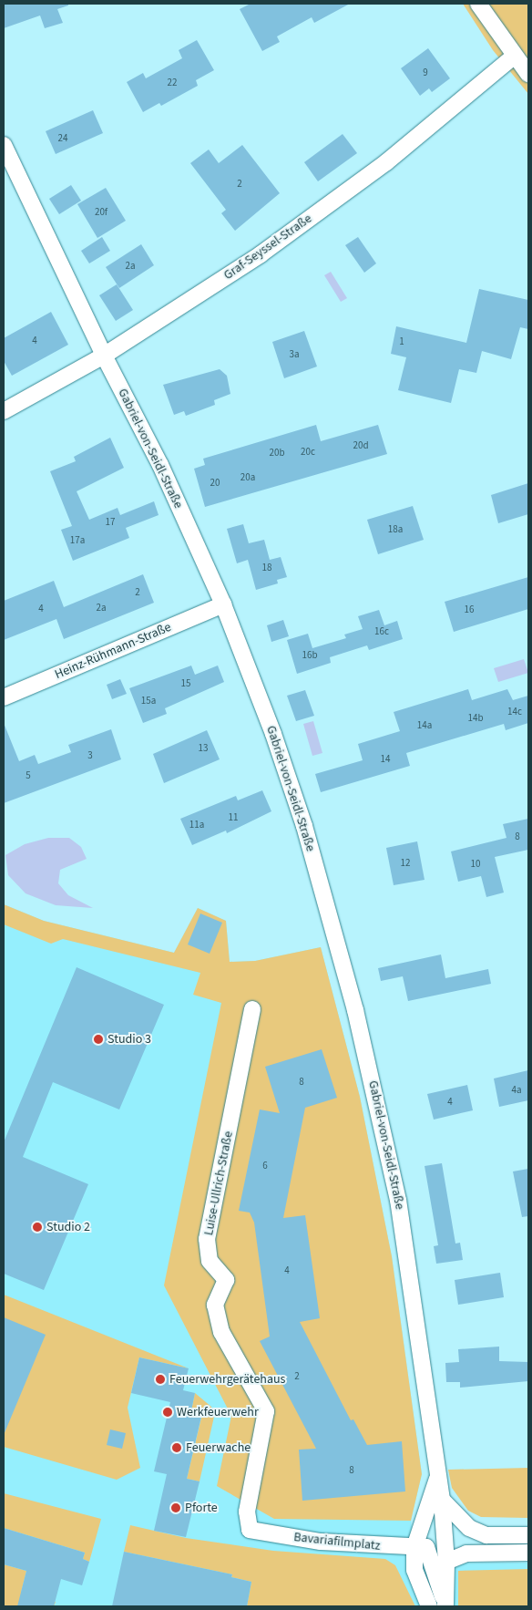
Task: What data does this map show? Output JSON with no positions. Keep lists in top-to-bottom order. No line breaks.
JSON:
{"streets":{"street":["Graf-Seyssel-Straße","Gabriel-von-Seidl-Straße","Heinz-Rühmann-Straße","Luise-Ullrich-Straße","Bavariafilmplatz"]},"crossings":[["Graf-Seyssel-Straße","Gabriel-von-Seidl-Straße"],["Gabriel-von-Seidl-Straße","Heinz-Rühmann-Straße"],["Gabriel-von-Seidl-Straße","Bavariafilmplatz"],["Luise-Ullrich-Straße","Bavariafilmplatz"]],"places":["Studio 3","Studio 2","Feuerwehrgerätehaus","Werkfeuerwehr","Feuerwache","Pforte"],"house_numbers":["9","22","24","2","20f","2a","4","1","3a","20d","20c","20b","20a","20","17","18a","17a","18","2","2a","4","16","16c","16b","15","15a","14c","14b","14a","13","3","14","5","11","11a","8","12","10","8","4a","4","6","4","2","8"]}
